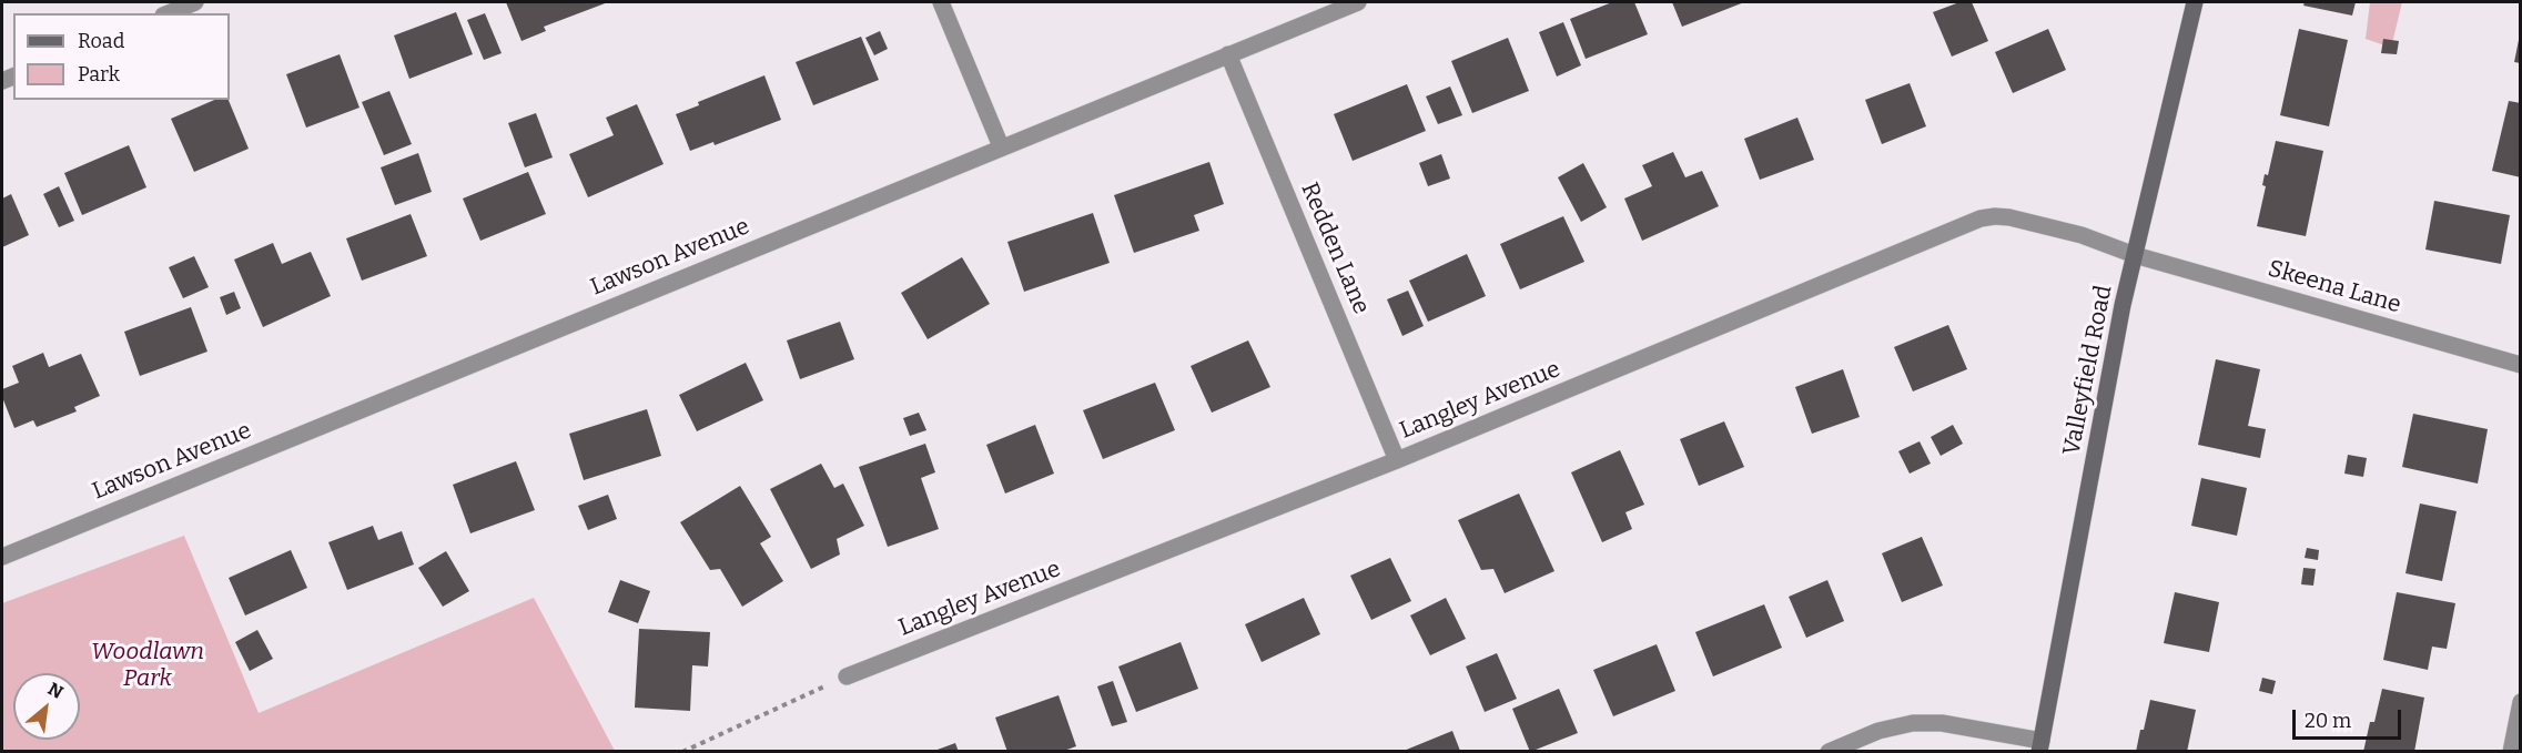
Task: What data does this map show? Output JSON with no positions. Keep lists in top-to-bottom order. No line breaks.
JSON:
{"streets":{"street":["Redden Lane","Lawson Avenue","Skeena Lane","Valleyfield Road","Langley Avenue"]},"crossings":[["Redden Lane","Lawson Avenue"],["Redden Lane","Langley Avenue"],["Skeena Lane","Valleyfield Road"],["Skeena Lane","Langley Avenue"],["Valleyfield Road","Langley Avenue"]],"parks":["Woodlawn Park"],"legend":["Road","Park"],"scale_bar":"20 m","north":"top right"}
